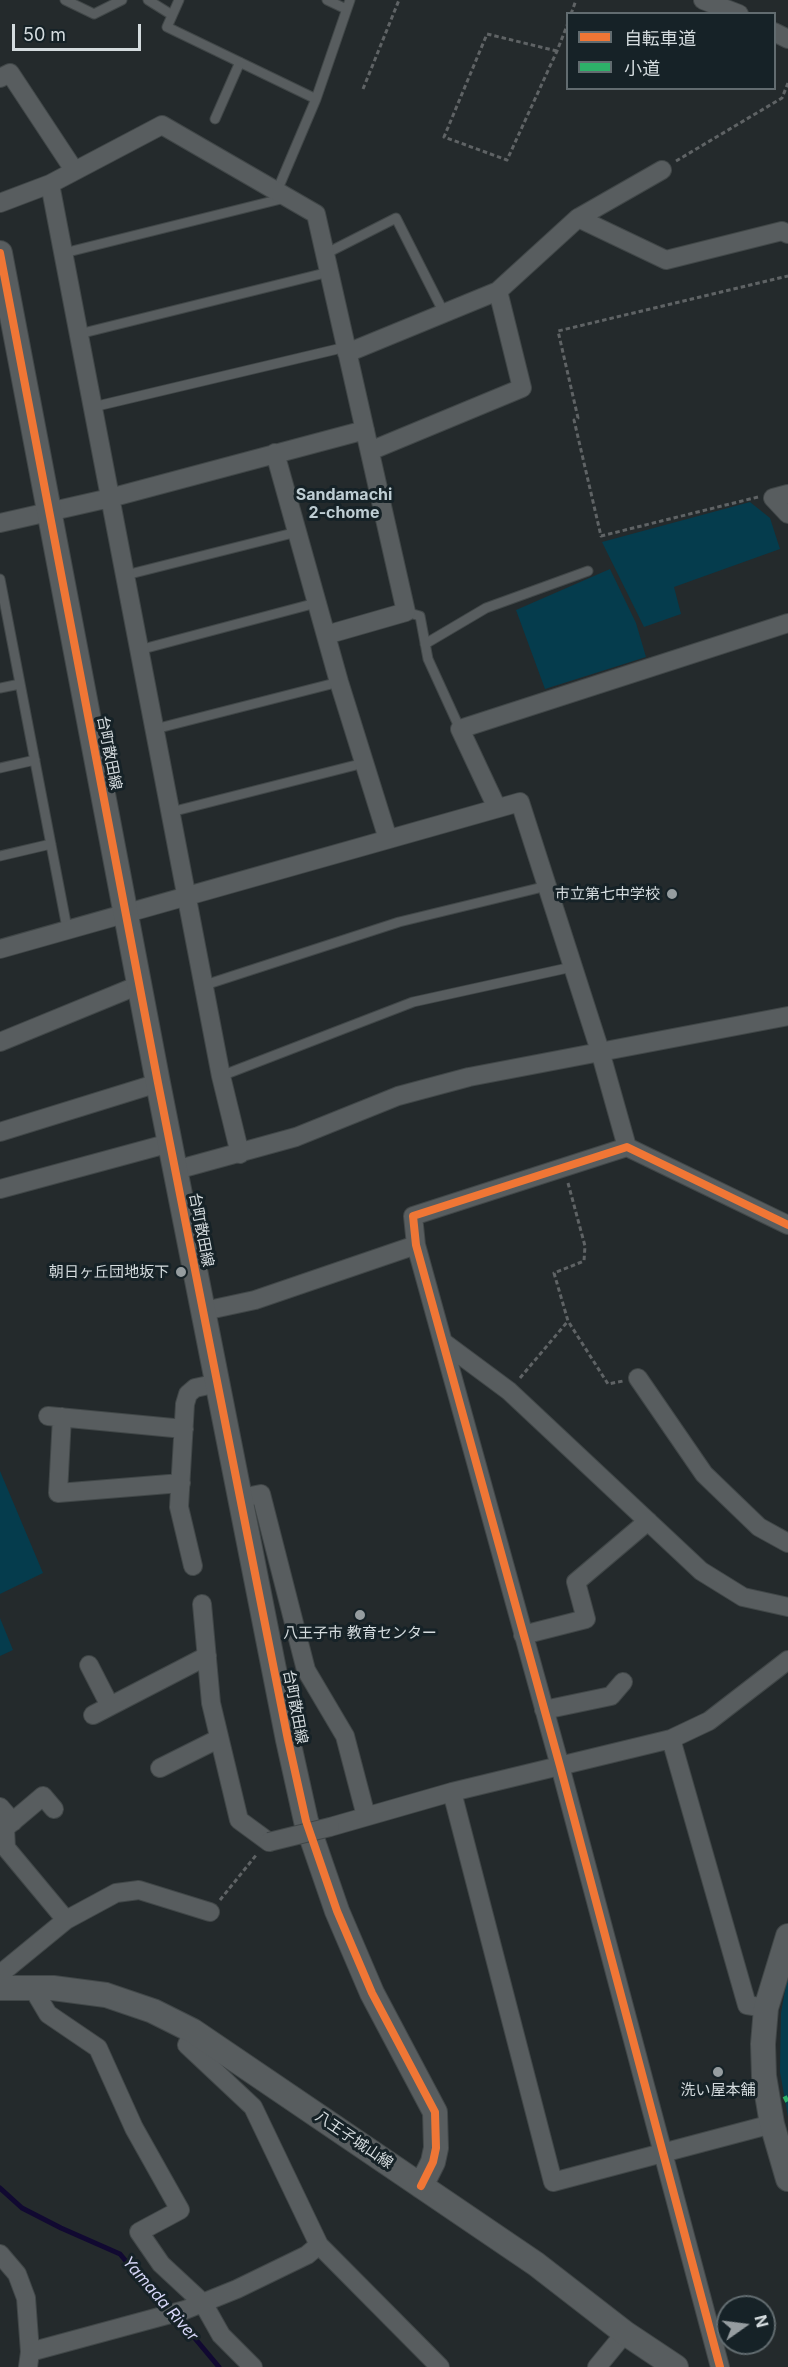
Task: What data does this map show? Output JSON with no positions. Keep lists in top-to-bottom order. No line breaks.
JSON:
{"streets":{"street":["台町散田線","八王子城山線"]},"crossings":[["台町散田線","八王子城山線"]],"districts":["Sandamachi 2-chome"],"water":["Yamada River"],"places":["市立第七中学校","朝日ヶ丘団地坂下","八王子市 教育センター","洗い屋本舗"],"legend":["自転車道","小道"],"scale_bar":"50 m","north":"right"}
